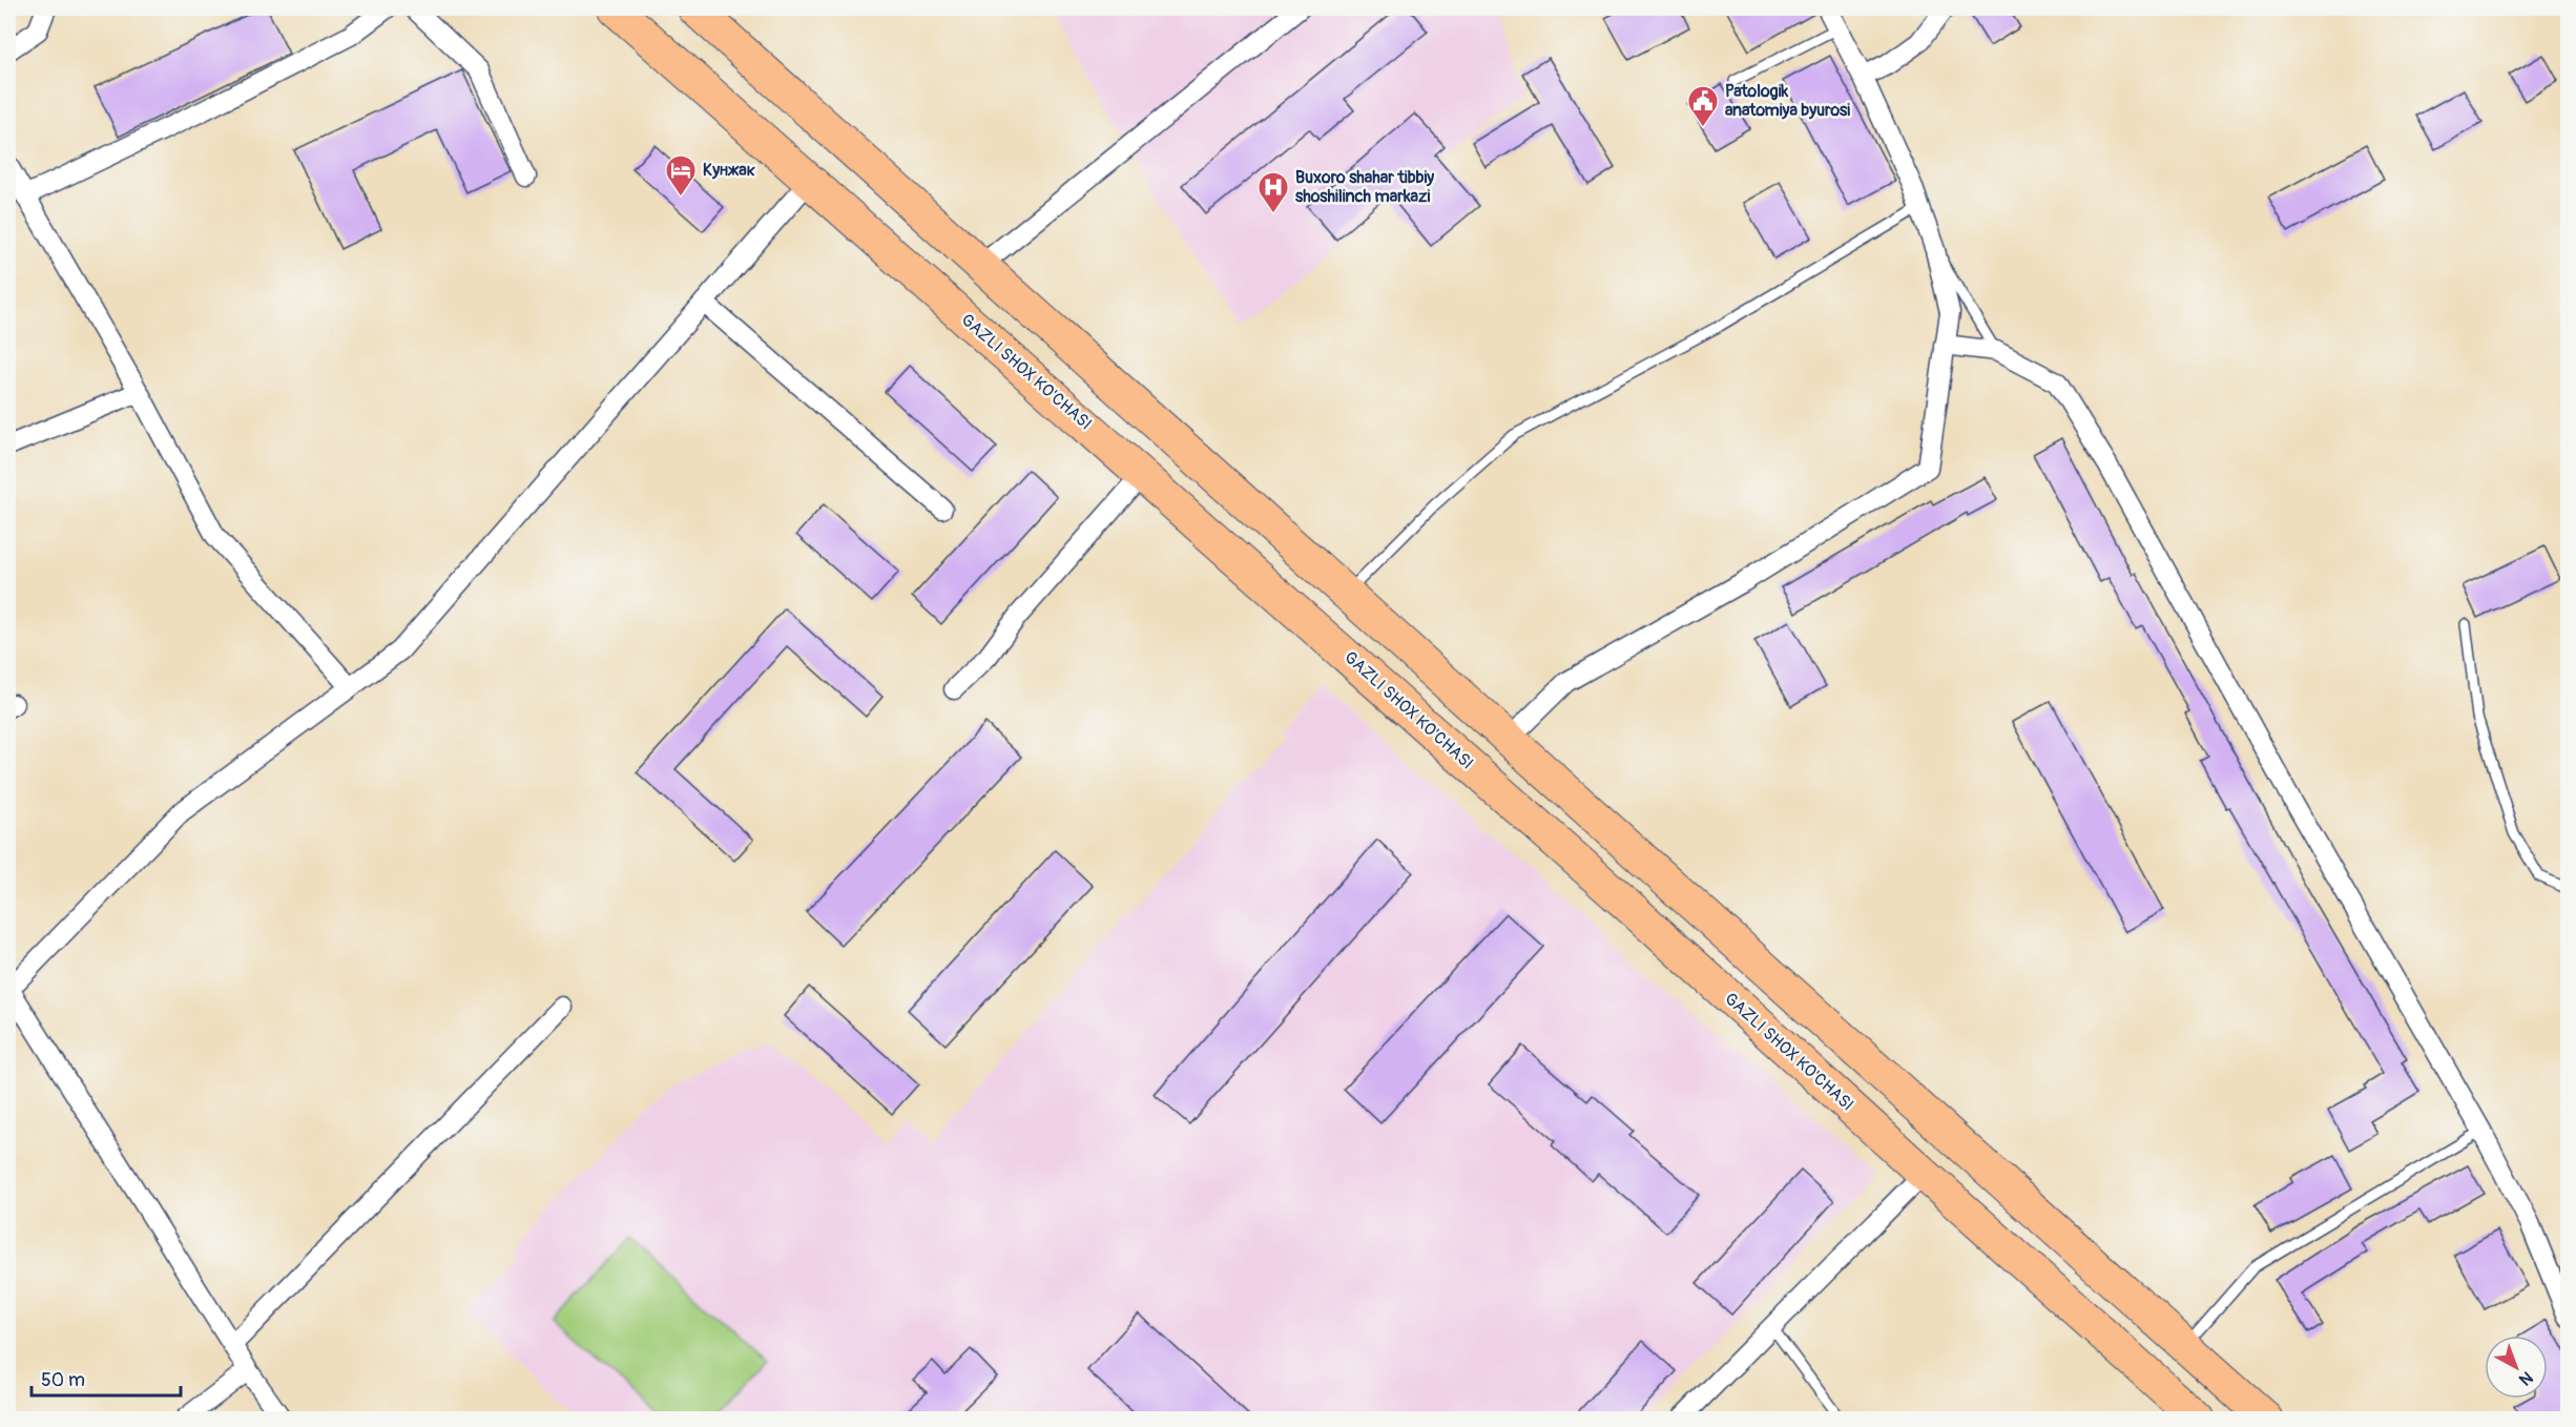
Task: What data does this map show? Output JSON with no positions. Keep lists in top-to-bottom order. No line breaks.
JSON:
{"streets":{"highway":["GAZLI SHOX KO'CHASI"]},"places":{"public building":["Patologik anatomiya byurosi"],"hotel":["Кунжак"],"hospital":["Buxoro shahar tibbiy shoshilinch markazi"]},"scale_bar":"50 m","north":"bottom right"}
